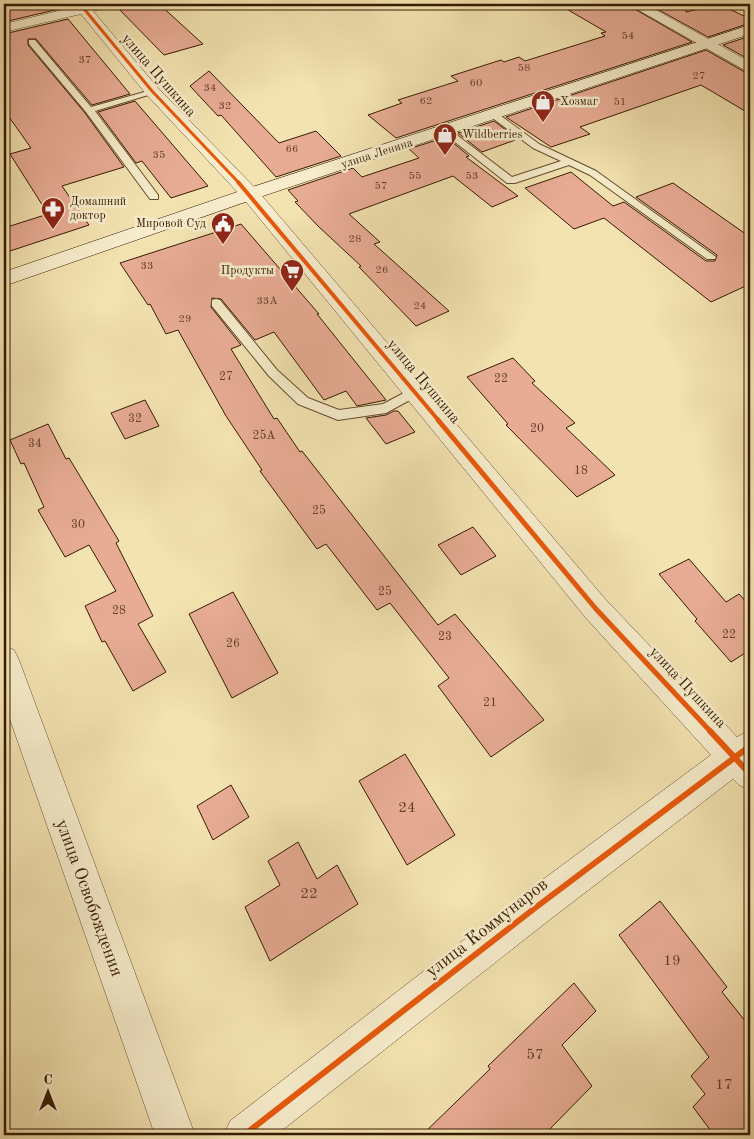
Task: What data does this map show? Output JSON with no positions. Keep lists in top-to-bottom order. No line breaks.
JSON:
{"streets":{"street":["улица Пушкина","улица Ленина","улица Освобождения","улица Коммунаров"]},"crossings":[["улица Пушкина","улица Ленина"],["улица Пушкина","улица Коммунаров"]],"places":{"shop":["Хозмаг","Wildberries"],"pharmacy":["Домашний доктор"],"public building":["Мировой Суд"],"supermarket":["Продукты"]},"house_numbers":["54","37","58","27","60","34","62","51","32","66","35","55","53","57","28","33","26","33А","24","29","27","22","32","20","25А","34","18","25","30","25","28","22","23","26","21","24","22","19","57","17"],"north":"top"}
